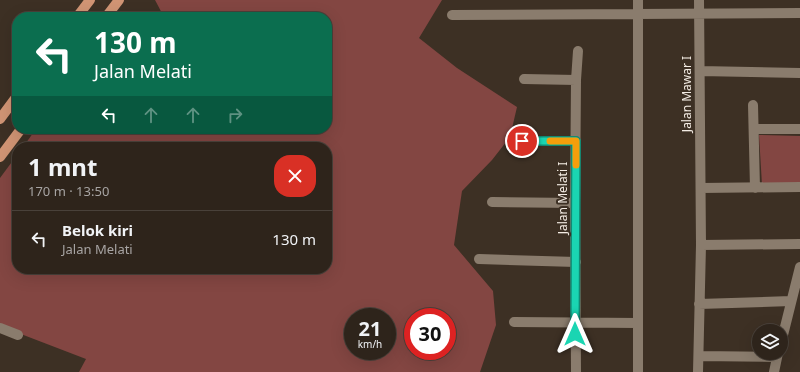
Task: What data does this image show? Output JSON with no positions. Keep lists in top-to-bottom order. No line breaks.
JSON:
{"streets":{"street":["Jalan Mawar I","Jalan Melati I"]},"page":{"turn":["130 m","Jalan Melati"],"heading":["1 mnt","170 m · 13:50"],"list":[{"name":"Belok kiri","note":"Jalan Melati","value":"130 m"}],"speed":"21 km/h","limit":"30"}}
